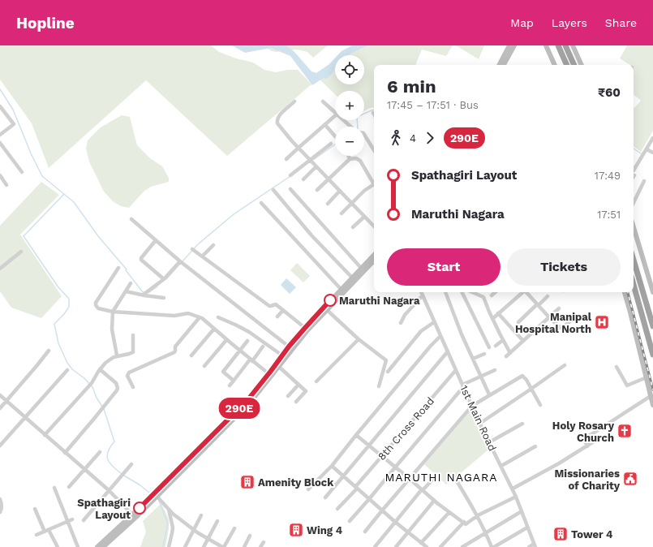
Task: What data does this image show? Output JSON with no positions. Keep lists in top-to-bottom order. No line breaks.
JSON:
{"streets":{"street":["1st Main Road","8th Cross Road"]},"crossings":[["1st Main Road","8th Cross Road"]],"districts":["MARUTHI NAGARA"],"places":{"other":["Maruthi Nagara","Spathagiri Layout"],"hospital":["Manipal Hospital North"],"church":["Holy Rosary Church"],"public building":["Missionaries of Charity"],"building":["Amenity Block","Wing 4","Tower 4"]},"lines":["bus line 290E"],"page":{"header":"Hopline","nav":["Map","Layers","Share"],"on_map":"290E","map_buttons":["+","−"],"heading":["6 min","17:45 – 17:51 · Bus","₹60"],"legs":["4","290E"],"list":[{"name":"Spathagiri Layout","value":"17:49"},{"name":"Maruthi Nagara","value":"17:51"}],"buttons":["Start","Tickets"]}}
